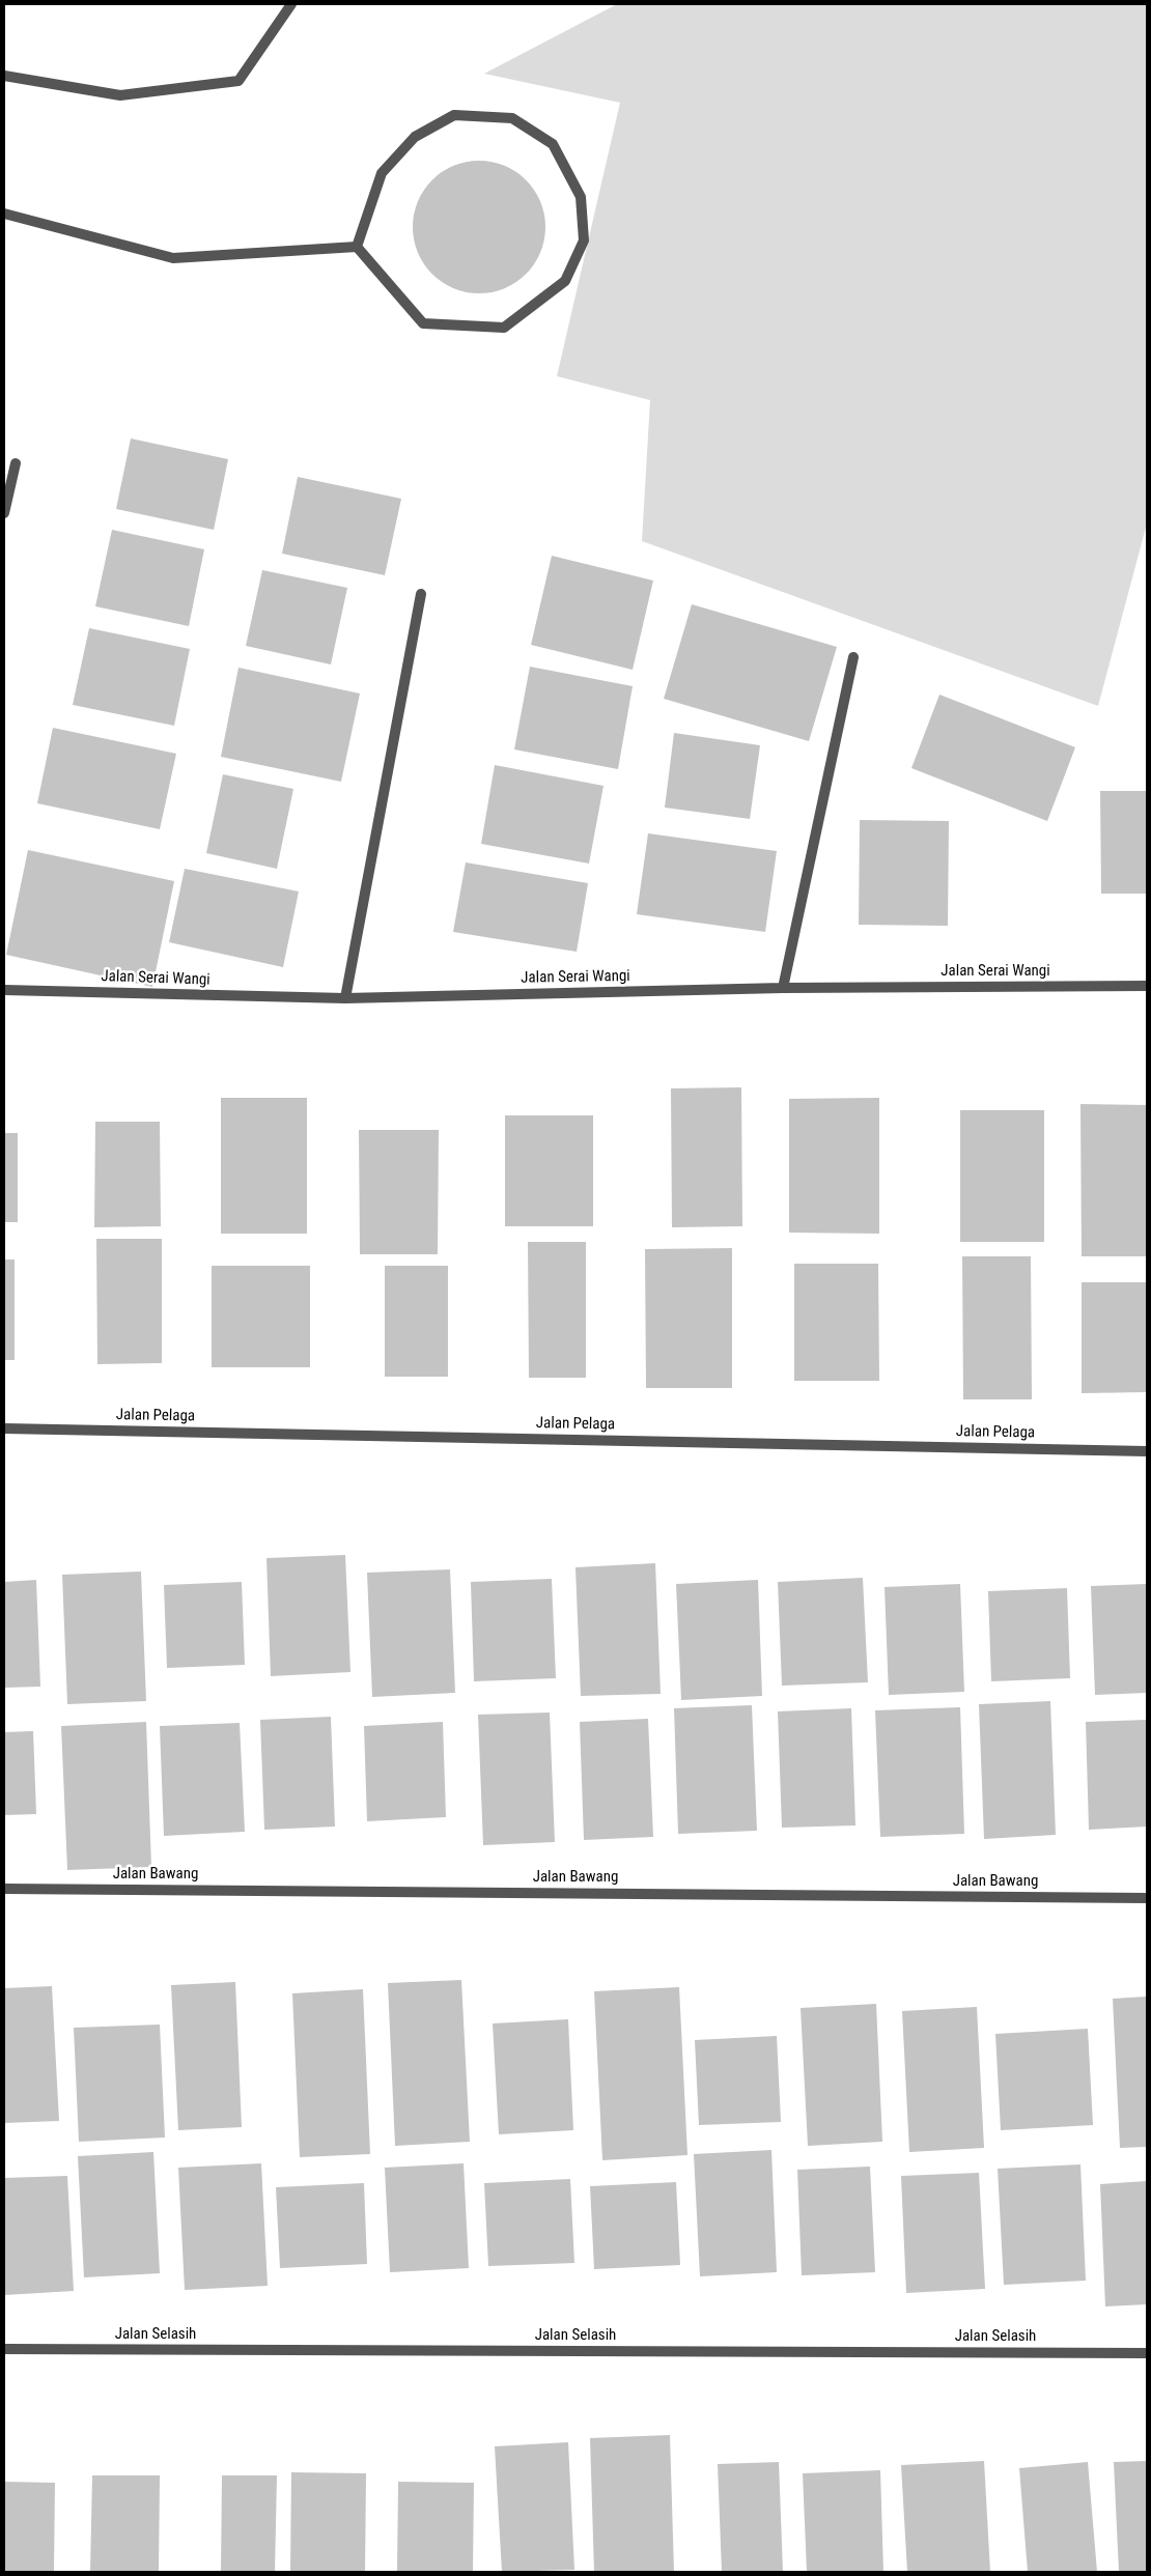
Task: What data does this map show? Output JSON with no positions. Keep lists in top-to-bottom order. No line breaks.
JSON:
{"streets":{"street":["Jalan Serai Wangi","Jalan Pelaga","Jalan Bawang","Jalan Selasih"]}}
